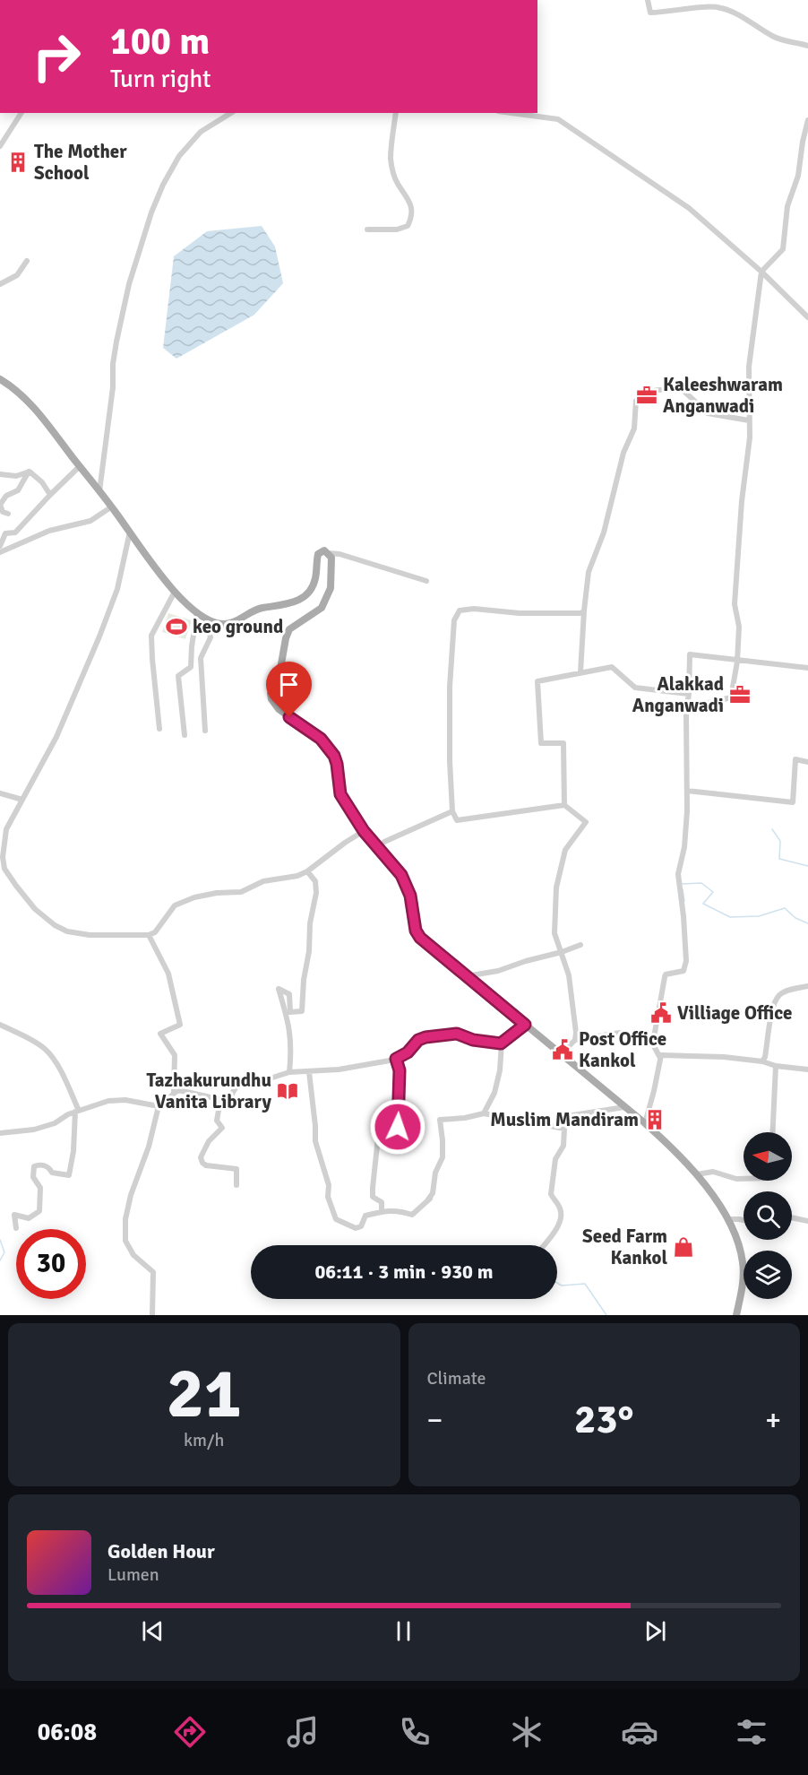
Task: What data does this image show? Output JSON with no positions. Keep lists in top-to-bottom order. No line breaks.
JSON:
{"places":{"building":["The Mother School","Muslim Mandiram"],"office":["Kaleeshwaram Anganwadi","Alakkad Anganwadi"],"sports":["keo ground"],"public building":["Villiage Office","Post Office Kankol"],"library":["Tazhakurundhu Vanita Library"],"shop":["Seed Farm Kankol"]},"north":"left","page":{"turn":["100 m","Turn right"],"limit":"30","trip":"06:11 · 3 min · 930 m","tile":[["21","km/h"],"Climate"],"heat":["−","23°","+"],"song":["Golden Hour","Lumen"],"tabs":"06:08"}}
